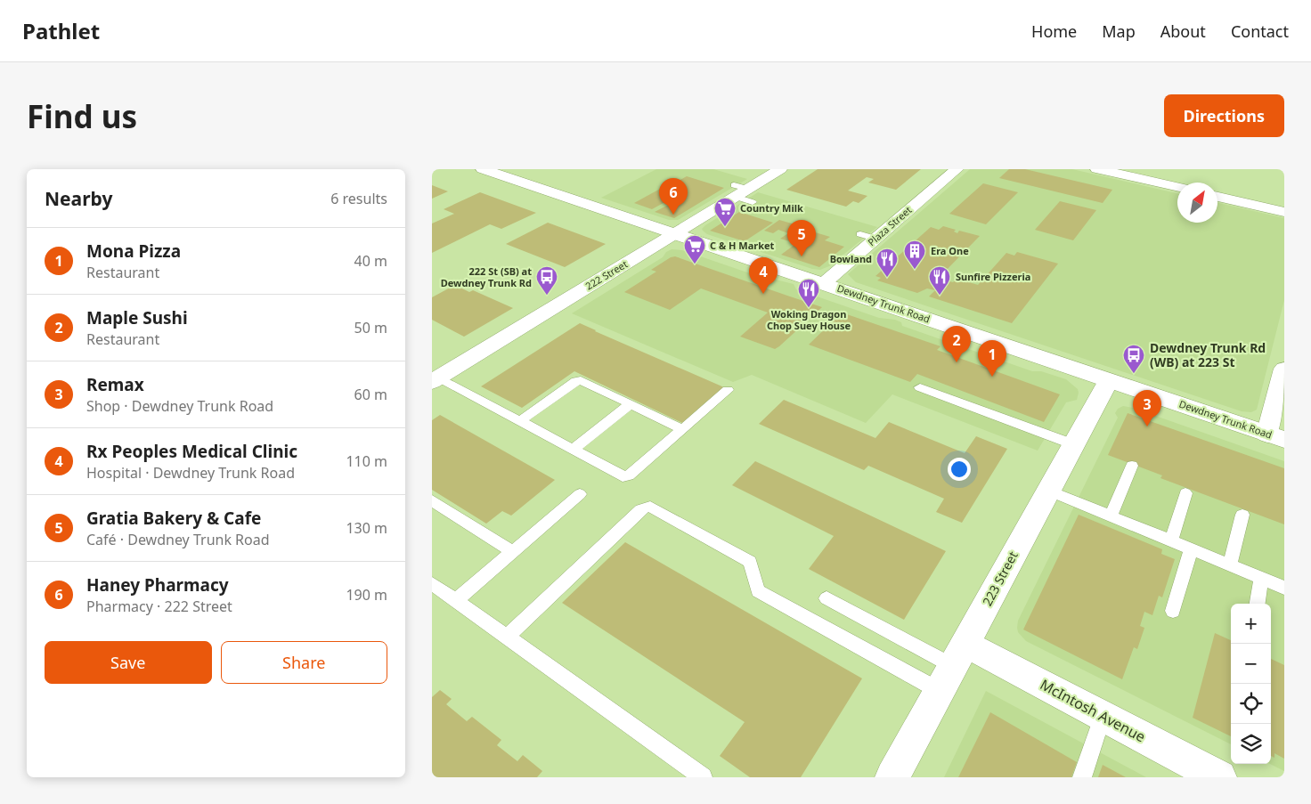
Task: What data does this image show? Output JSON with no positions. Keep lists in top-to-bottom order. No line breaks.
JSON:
{"streets":{"main road":["Plaza Street","222 Street","Dewdney Trunk Road","223 Street","McIntosh Avenue"]},"crossings":[["Plaza Street","Dewdney Trunk Road"],["222 Street","Dewdney Trunk Road"],["Dewdney Trunk Road","223 Street"],["223 Street","McIntosh Avenue"]],"places":{"supermarket":["Country Milk","C & H Market"],"building":["Era One"],"restaurant":["Bowland","Sunfire Pizzeria","Woking Dragon Chop Suey House"],"bus stop":["222 St (SB) at Dewdney Trunk Rd","Dewdney Trunk Rd (WB) at 223 St"]},"north":"top right","page":{"header":"Pathlet","nav":["Home","Map","About","Contact"],"buttons":["Directions",["Save","Share"]],"title":"Find us","heading":["Nearby","6 results"],"pins":["6","5","4","2","1","3"],"list":[{"mark":"1","name":"Mona Pizza","note":"Restaurant","value":"40 m"},{"mark":"2","name":"Maple Sushi","note":"Restaurant","value":"50 m"},{"mark":"3","name":"Remax","note":"Shop · Dewdney Trunk Road","value":"60 m"},{"mark":"4","name":"Rx Peoples Medical Clinic","note":"Hospital · Dewdney Trunk Road","value":"110 m"},{"mark":"5","name":"Gratia Bakery & Cafe","note":"Café · Dewdney Trunk Road","value":"130 m"},{"mark":"6","name":"Haney Pharmacy","note":"Pharmacy · 222 Street","value":"190 m"}],"map_buttons":["+","−"]}}
